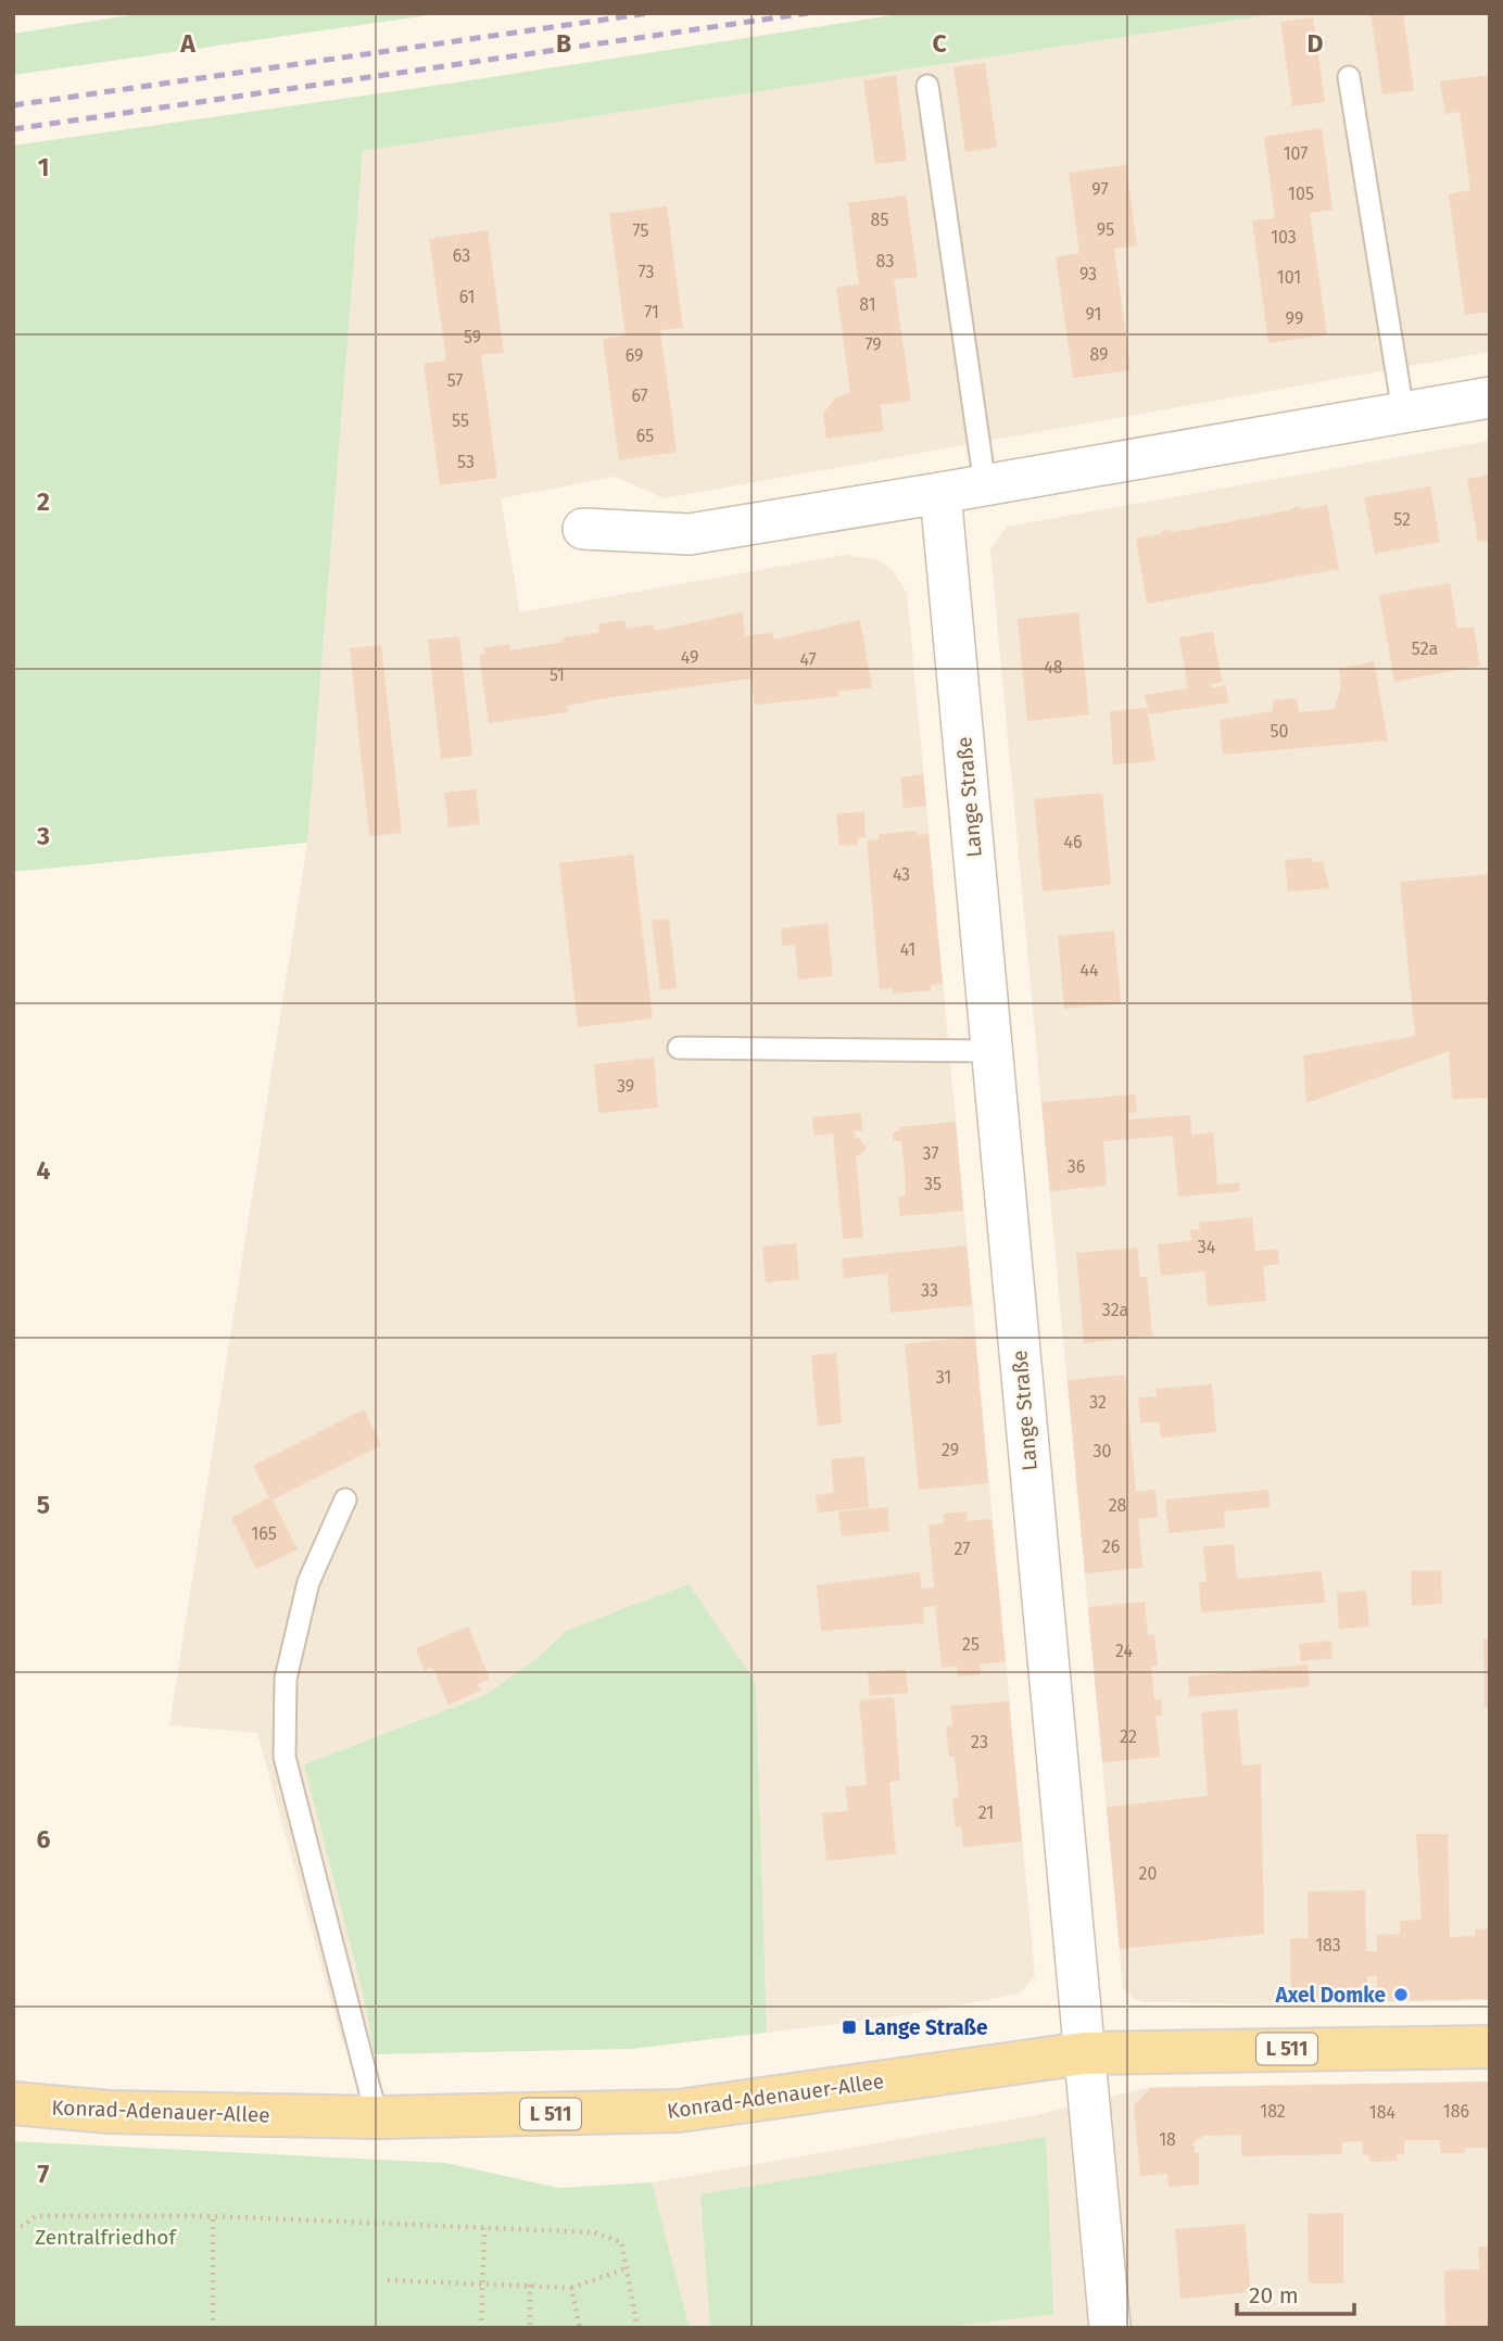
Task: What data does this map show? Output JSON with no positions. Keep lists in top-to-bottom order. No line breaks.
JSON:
{"streets":{"main road":["L 511","Konrad-Adenauer-Allee"],"street":["Lange Straße"]},"crossings":[["Lange Straße","Konrad-Adenauer-Allee"]],"parks":["Zentralfriedhof"],"places":{"other":["Axel Domke"],"transit":["Lange Straße"]},"house_numbers":["107","97","105","85","95","75","103","63","83","73","93","101","61","81","71","91","99","59","79","89","69","57","67","55","65","53","52","52a","49","47","48","51","50","46","43","41","44","39","37","36","35","34","33","32a","31","32","29","30","28","165","26","27","25","24","22","23","21","20","183","182","186","184","18"],"scale_bar":"20 m","grid":{"columns":["A","B","C","D"],"rows":["1","2","3","4","5","6","7"]}}
